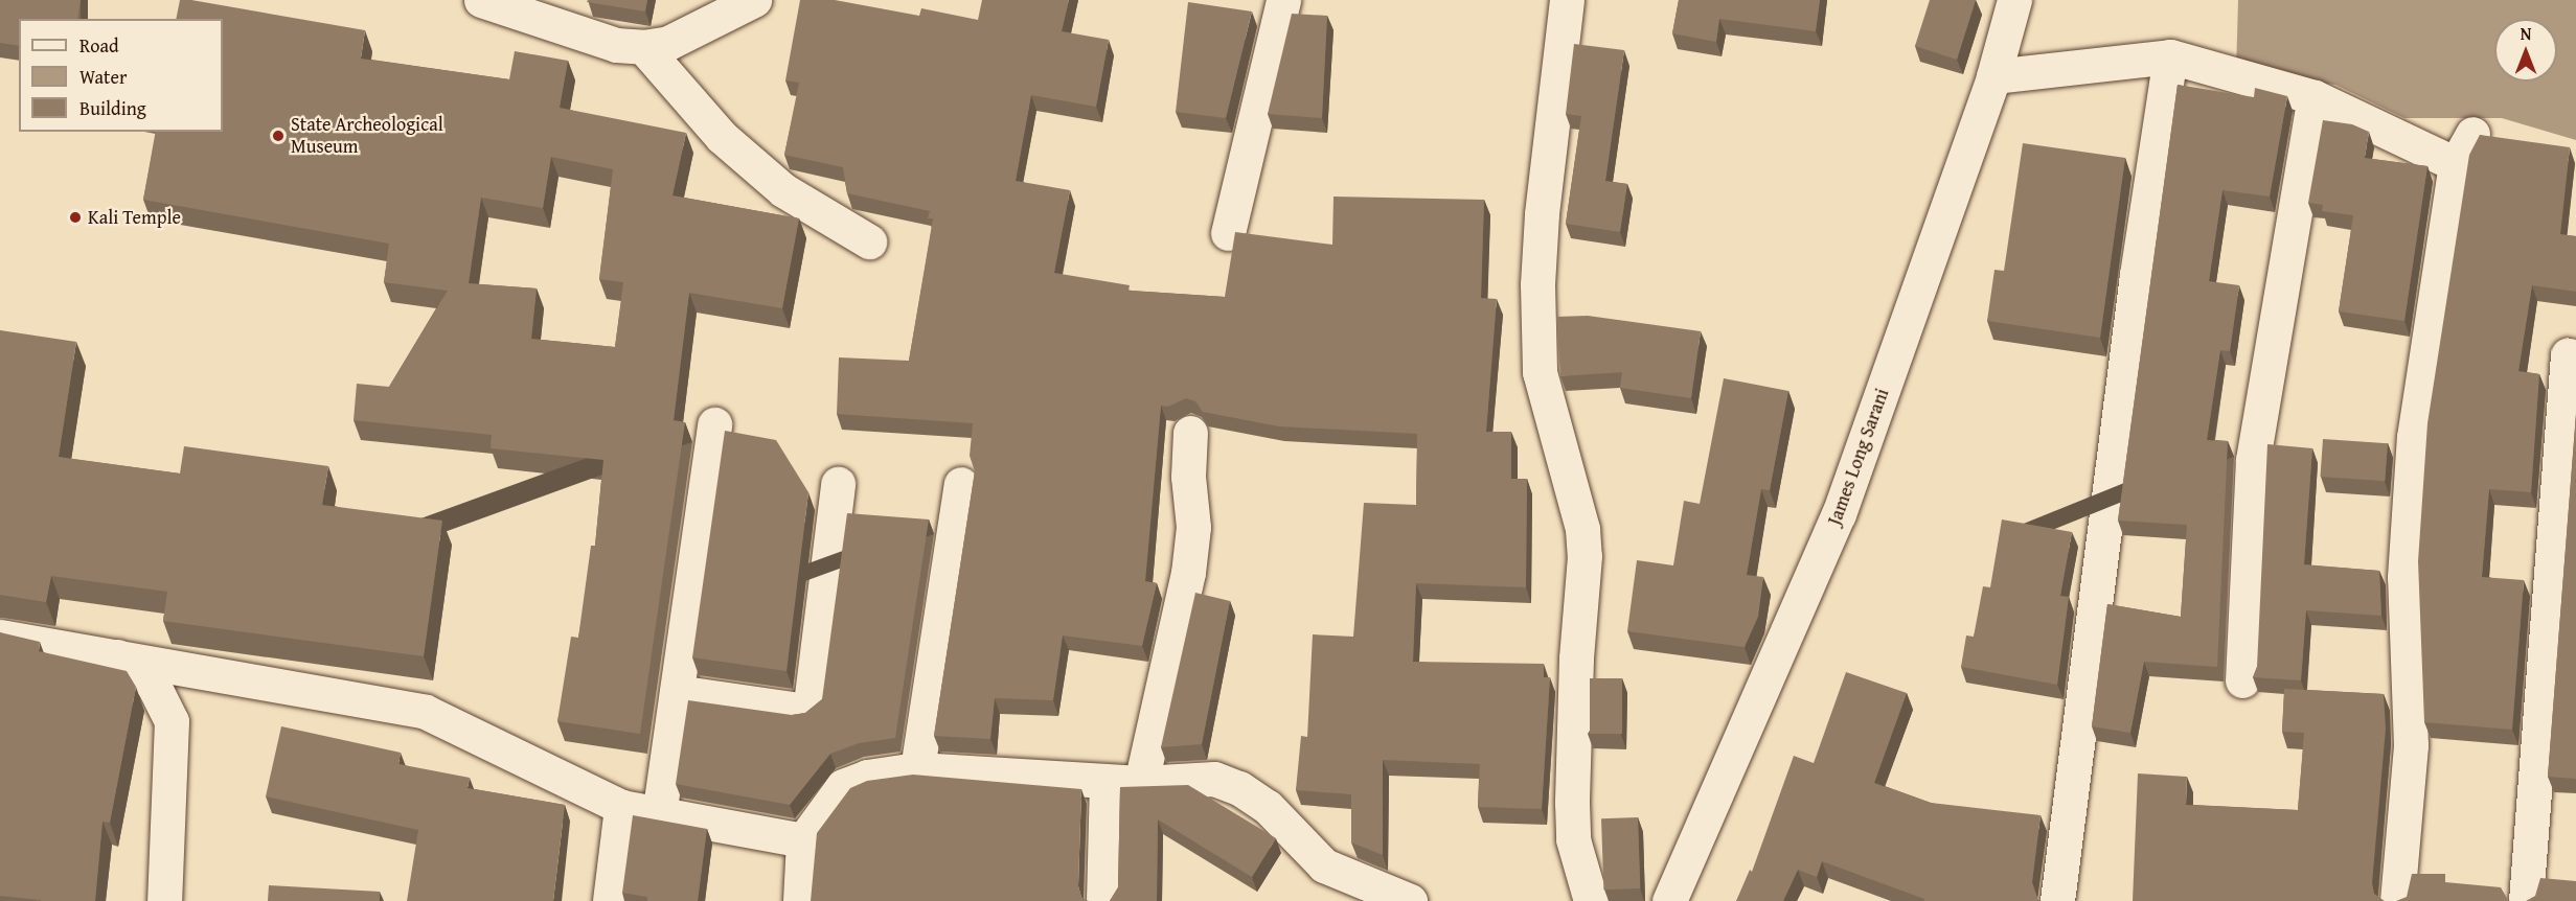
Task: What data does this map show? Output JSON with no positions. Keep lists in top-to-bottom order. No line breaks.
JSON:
{"streets":{"street":["James Long Sarani"]},"places":["State Archeological Museum","Kali Temple"],"legend":["Road","Water","Building"],"north":"top"}
